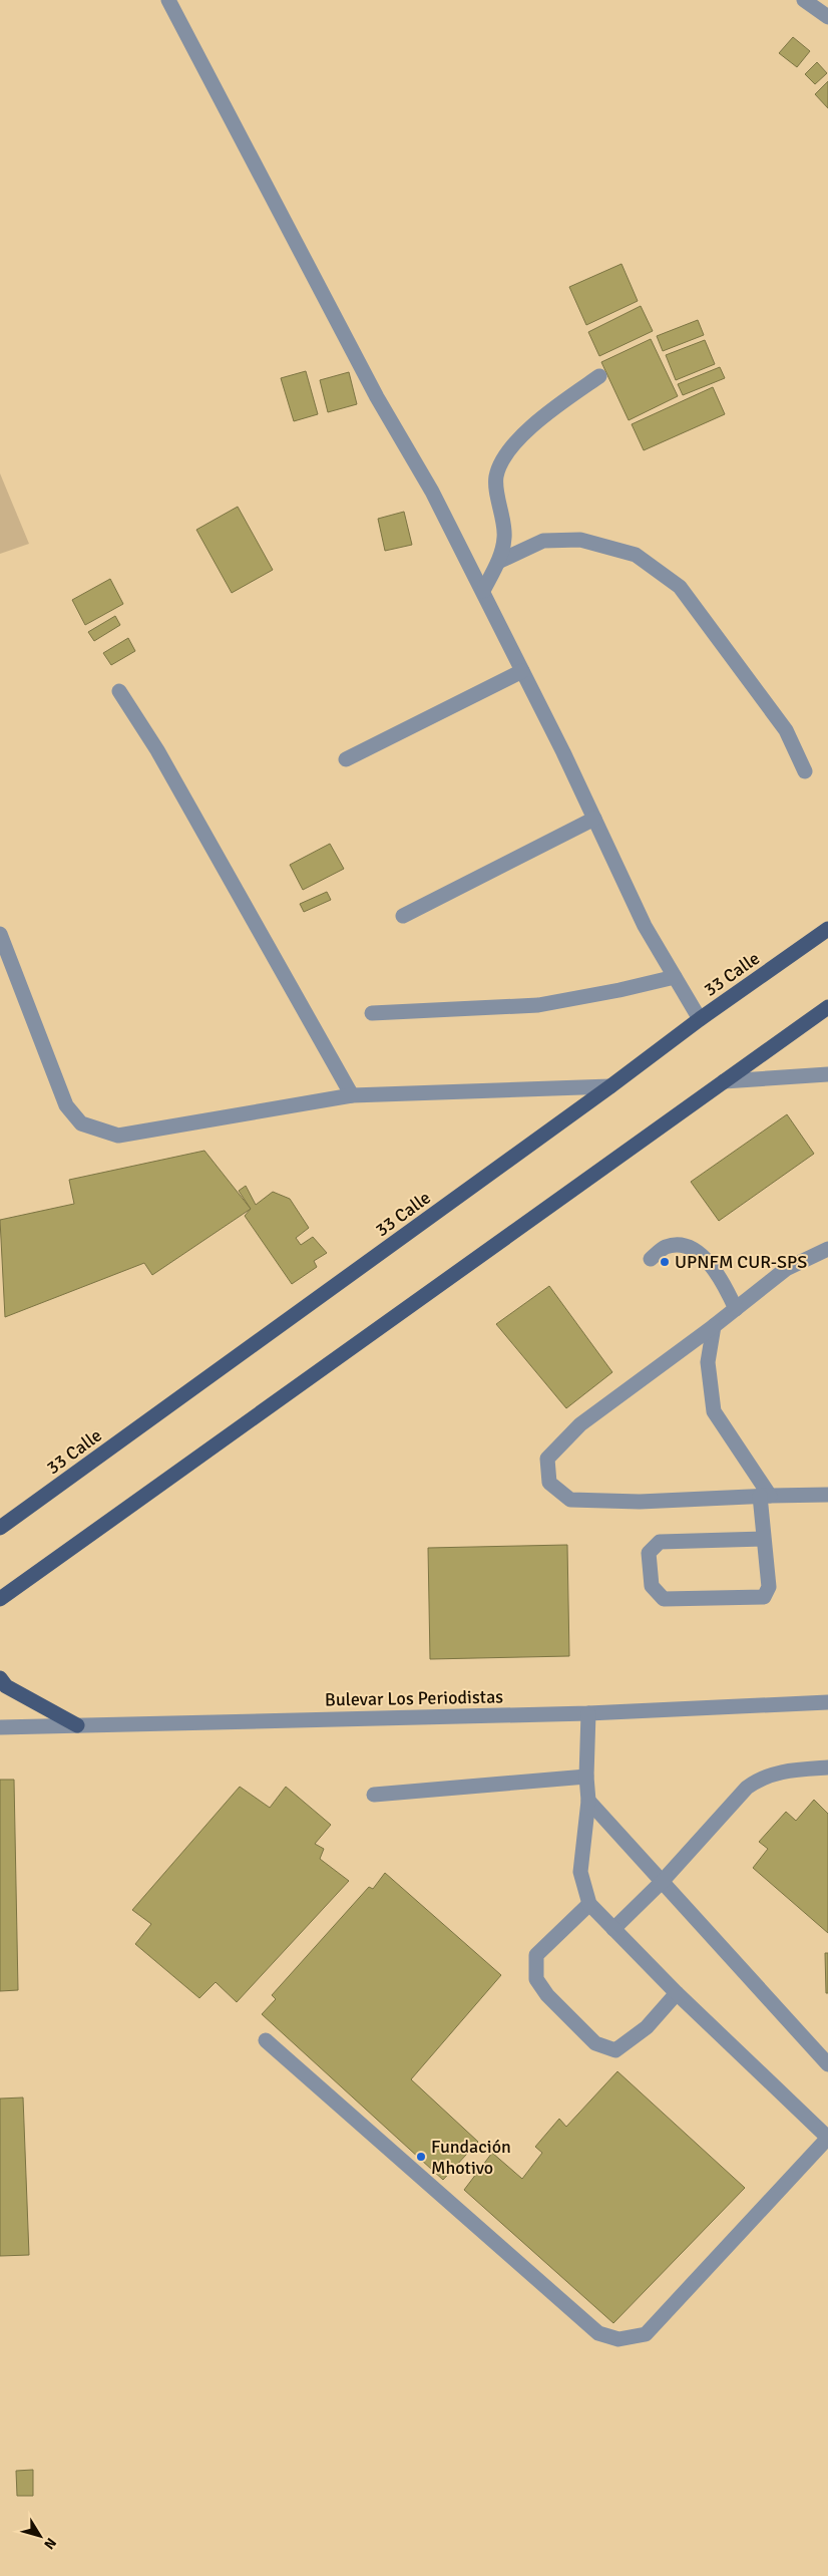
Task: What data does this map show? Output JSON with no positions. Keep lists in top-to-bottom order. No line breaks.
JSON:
{"streets":{"main road":["33 Calle"],"street":["Bulevar Los Periodistas"]},"places":["UPNFM CUR-SPS","Fundación Mhotivo"],"north":"bottom right"}
